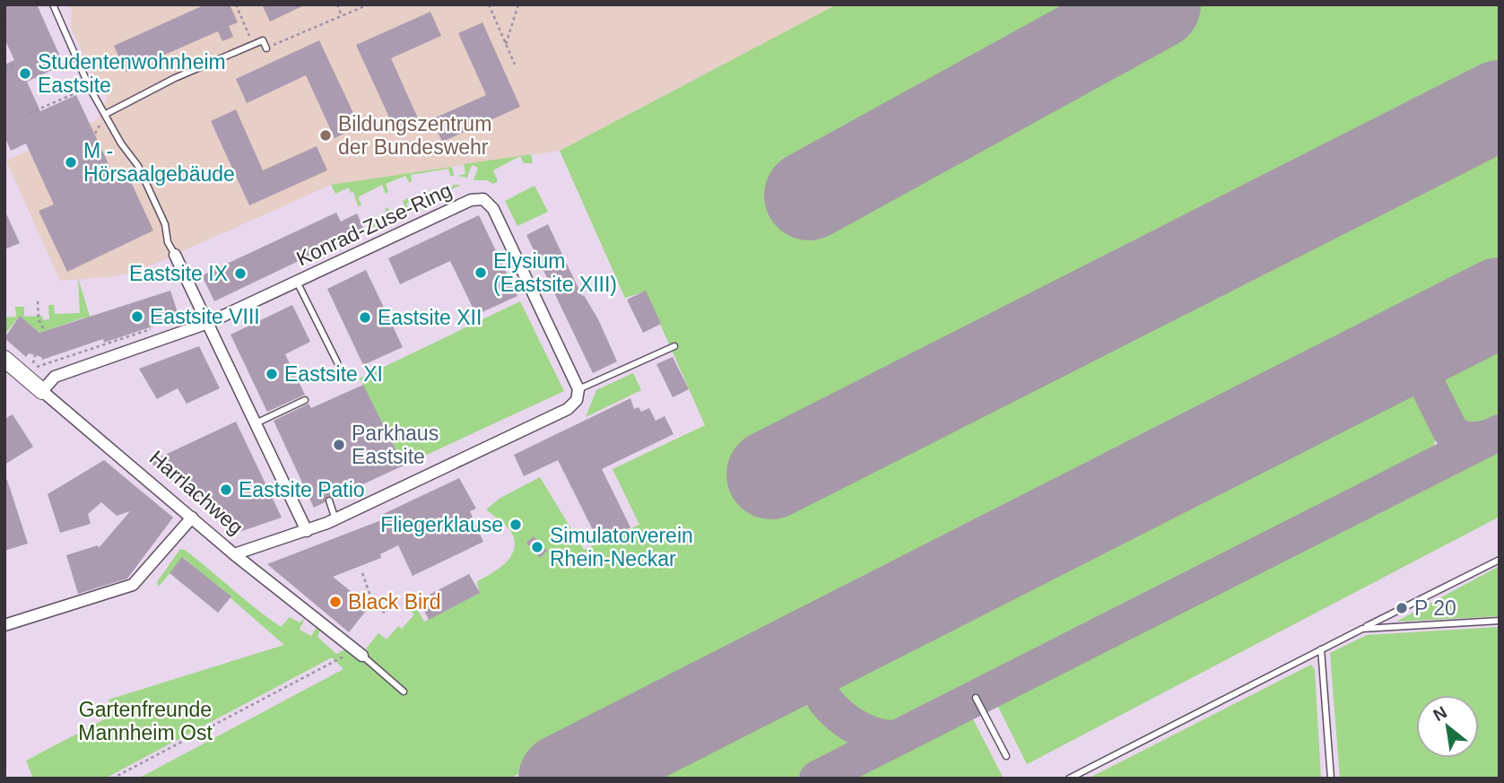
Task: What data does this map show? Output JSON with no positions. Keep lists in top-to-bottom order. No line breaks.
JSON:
{"streets":{"street":["Konrad-Zuse-Ring","Harrlachweg"]},"crossings":[["Konrad-Zuse-Ring","Harrlachweg"]],"parks":["Gartenfreunde Mannheim Ost"],"places":["Studentenwohnheim Eastsite","Bildungszentrum der Bundeswehr","M - Hörsaalgebäude","Elysium (Eastsite XIII)","Eastsite IX","Eastsite VIII","Eastsite XII","Eastsite XI","Parkhaus Eastsite","Eastsite Patio","Fliegerklause","Simulatorverein Rhein-Neckar","Black Bird","P 20"],"north":"top left"}
